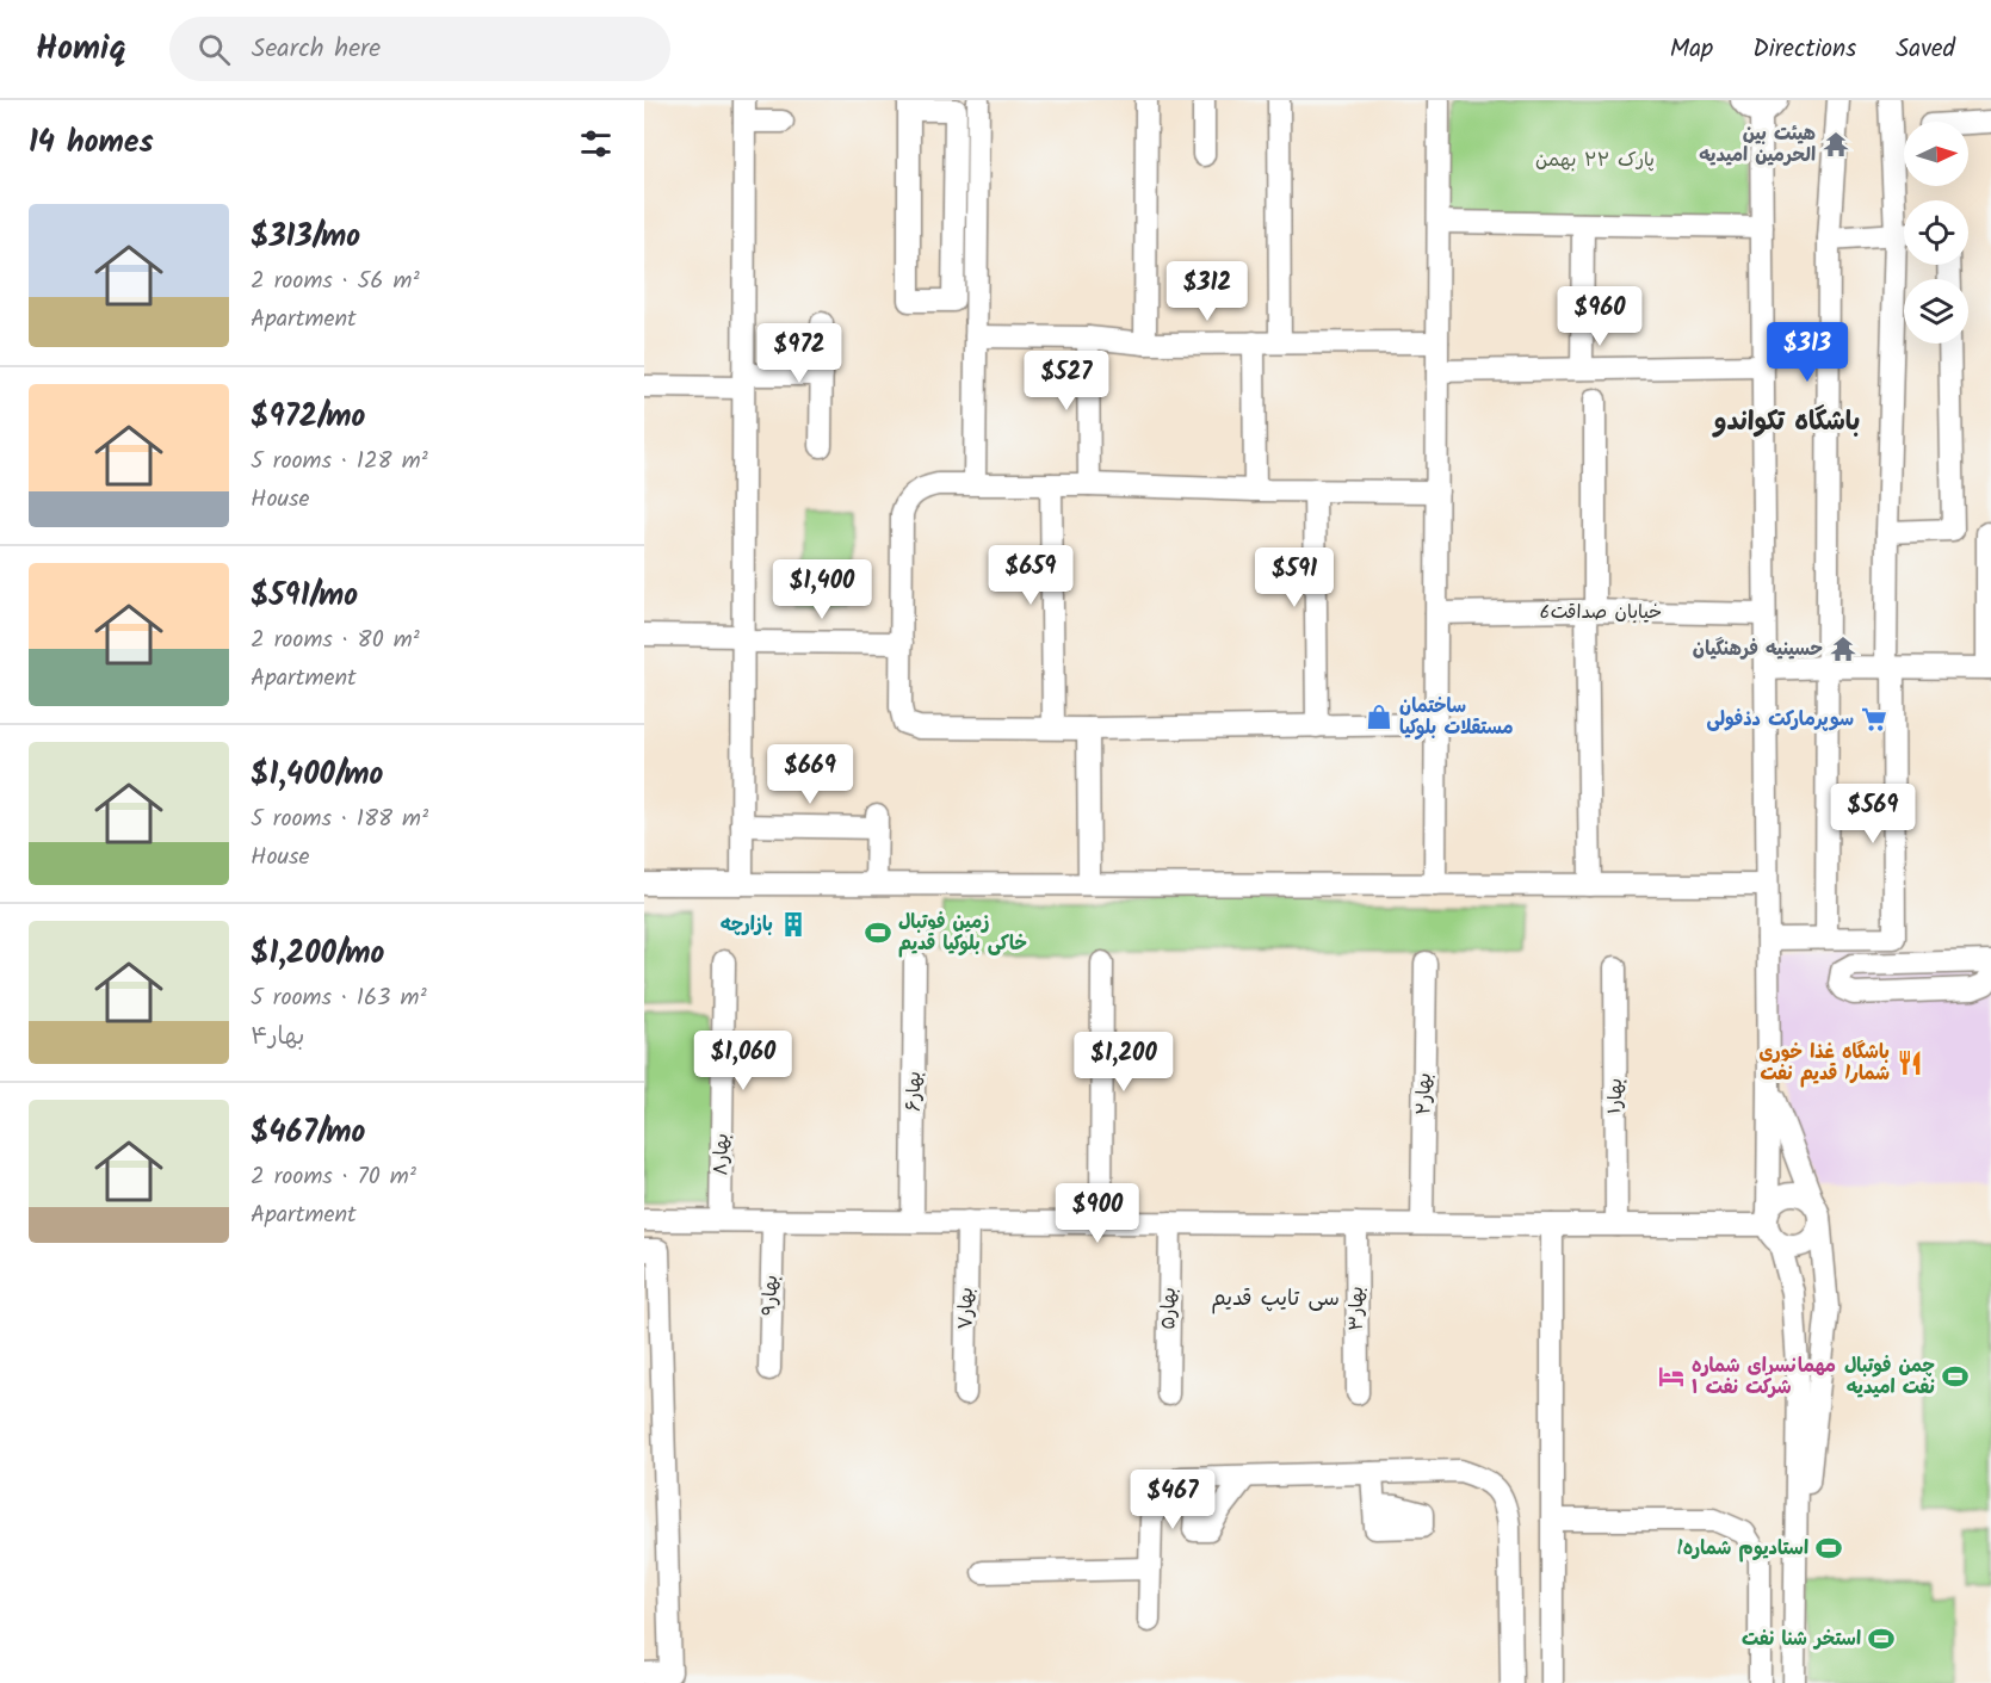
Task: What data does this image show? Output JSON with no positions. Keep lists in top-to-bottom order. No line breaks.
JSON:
{"streets":{"street":["خیابان صداقت6","بهار۶","بهار۲","بهار۱","بهار۸","بهار۹","بهار۷","بهار۵","بهار۳"]},"districts":["باشگاه تکواندو","سی تایپ قدیم"],"parks":["پارک ۲۲ بهمن"],"places":{"temple":["هیئت بین الحرمین امیدیه","حسینیه فرهنگیان"],"shop":["ساختمان مستقلات بلوکیا"],"supermarket":["سوپرمارکت دذفولی"],"building":["بازارچه"],"sports":["زمین فوتبال خاکی بلوکیا قدیم","چمن فوتبال نفت امیدیه","استادیوم شماره1","استخر شنا نفت"],"restaurant":["باشگاه غذا خوری شمار1 قدیم نفت"],"hotel":["مهمانسرای شماره ۱ شرکت نفت"]},"north":"right","page":{"header":"Homiq","search":"Search here","nav":["Map","Directions","Saved"],"heading":"14 homes","list":[{"name":"$313/mo","note":"2 rooms · 56 m² · Apartment"},{"name":"$972/mo","note":"5 rooms · 128 m² · House"},{"name":"$591/mo","note":"2 rooms · 80 m² · Apartment"},{"name":"$1,400/mo","note":"5 rooms · 188 m² · House"},{"name":"$1,200/mo","note":"5 rooms · 163 m² · بهار۴"},{"name":"$467/mo","note":"2 rooms · 70 m² · Apartment"}],"price":["$312","$960","$313","$972","$527","$659","$591","$1,400","$669","$569","$1,060","$1,200","$900","$467"]}}
